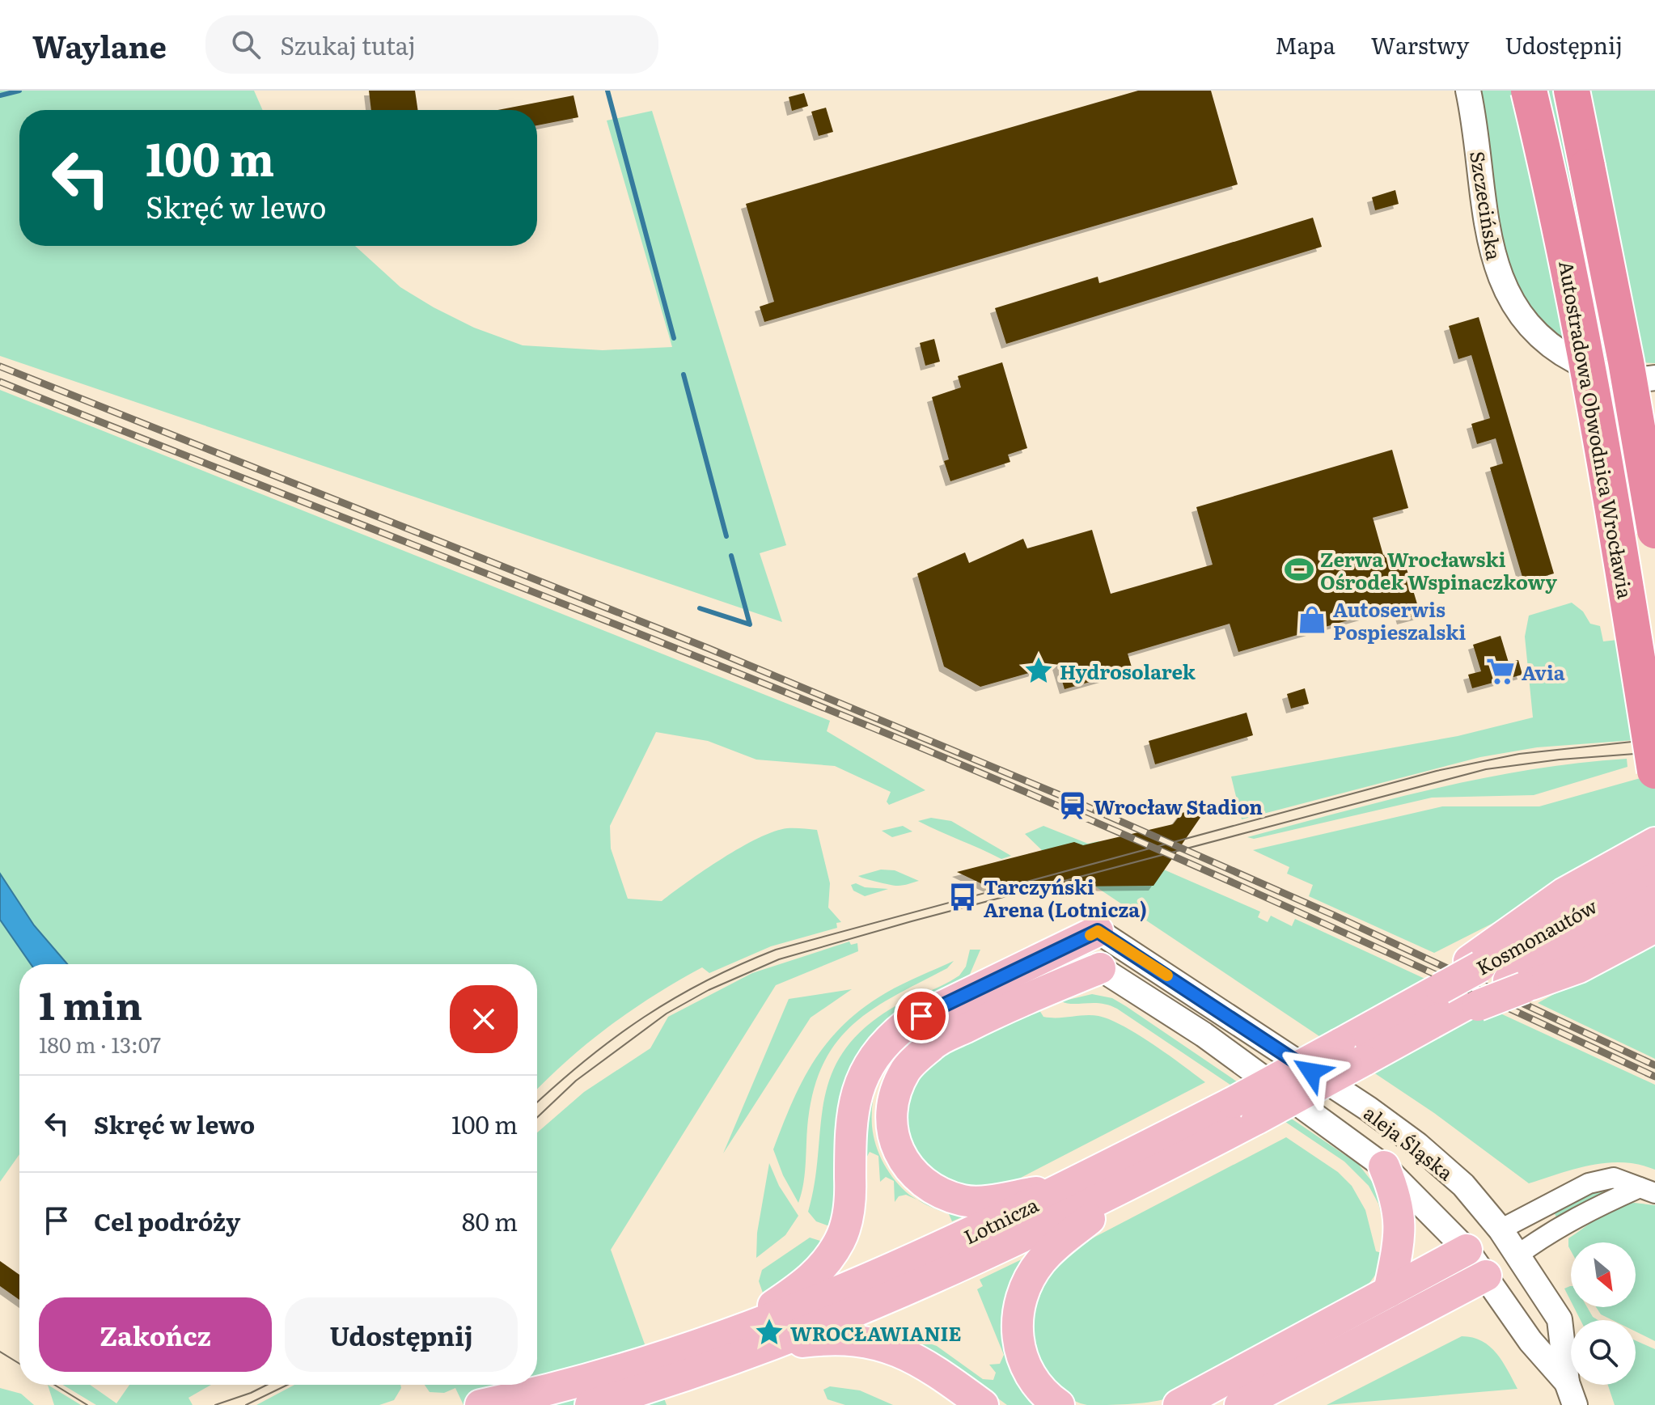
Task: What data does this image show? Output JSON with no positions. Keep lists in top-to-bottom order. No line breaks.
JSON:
{"streets":{"highway":["Autostradowa Obwodnica Wrocławia"],"main road":["Kosmonautów","Lotnicza"],"street":["Szczecińska","aleja Śląska"]},"crossings":[["Kosmonautów","Lotnicza"]],"places":{"sports":["Zerwa Wrocławski Ośrodek Wspinaczkowy"],"shop":["Autoserwis Pospieszalski"],"place":["Hydrosolarek","WROCŁAWIANIE"],"supermarket":["Avia"],"station":["Wrocław Stadion"],"bus stop":["Tarczyński Arena (Lotnicza)"]},"north":"bottom right","page":{"header":"Waylane","search":"Szukaj tutaj","nav":["Mapa","Warstwy","Udostępnij"],"turn":["100 m","Skręć w lewo"],"heading":["1 min","180 m · 13:07"],"list":[{"name":"Skręć w lewo","value":"100 m"},{"name":"Cel podróży","value":"80 m"}],"buttons":["Zakończ","Udostępnij"]}}
